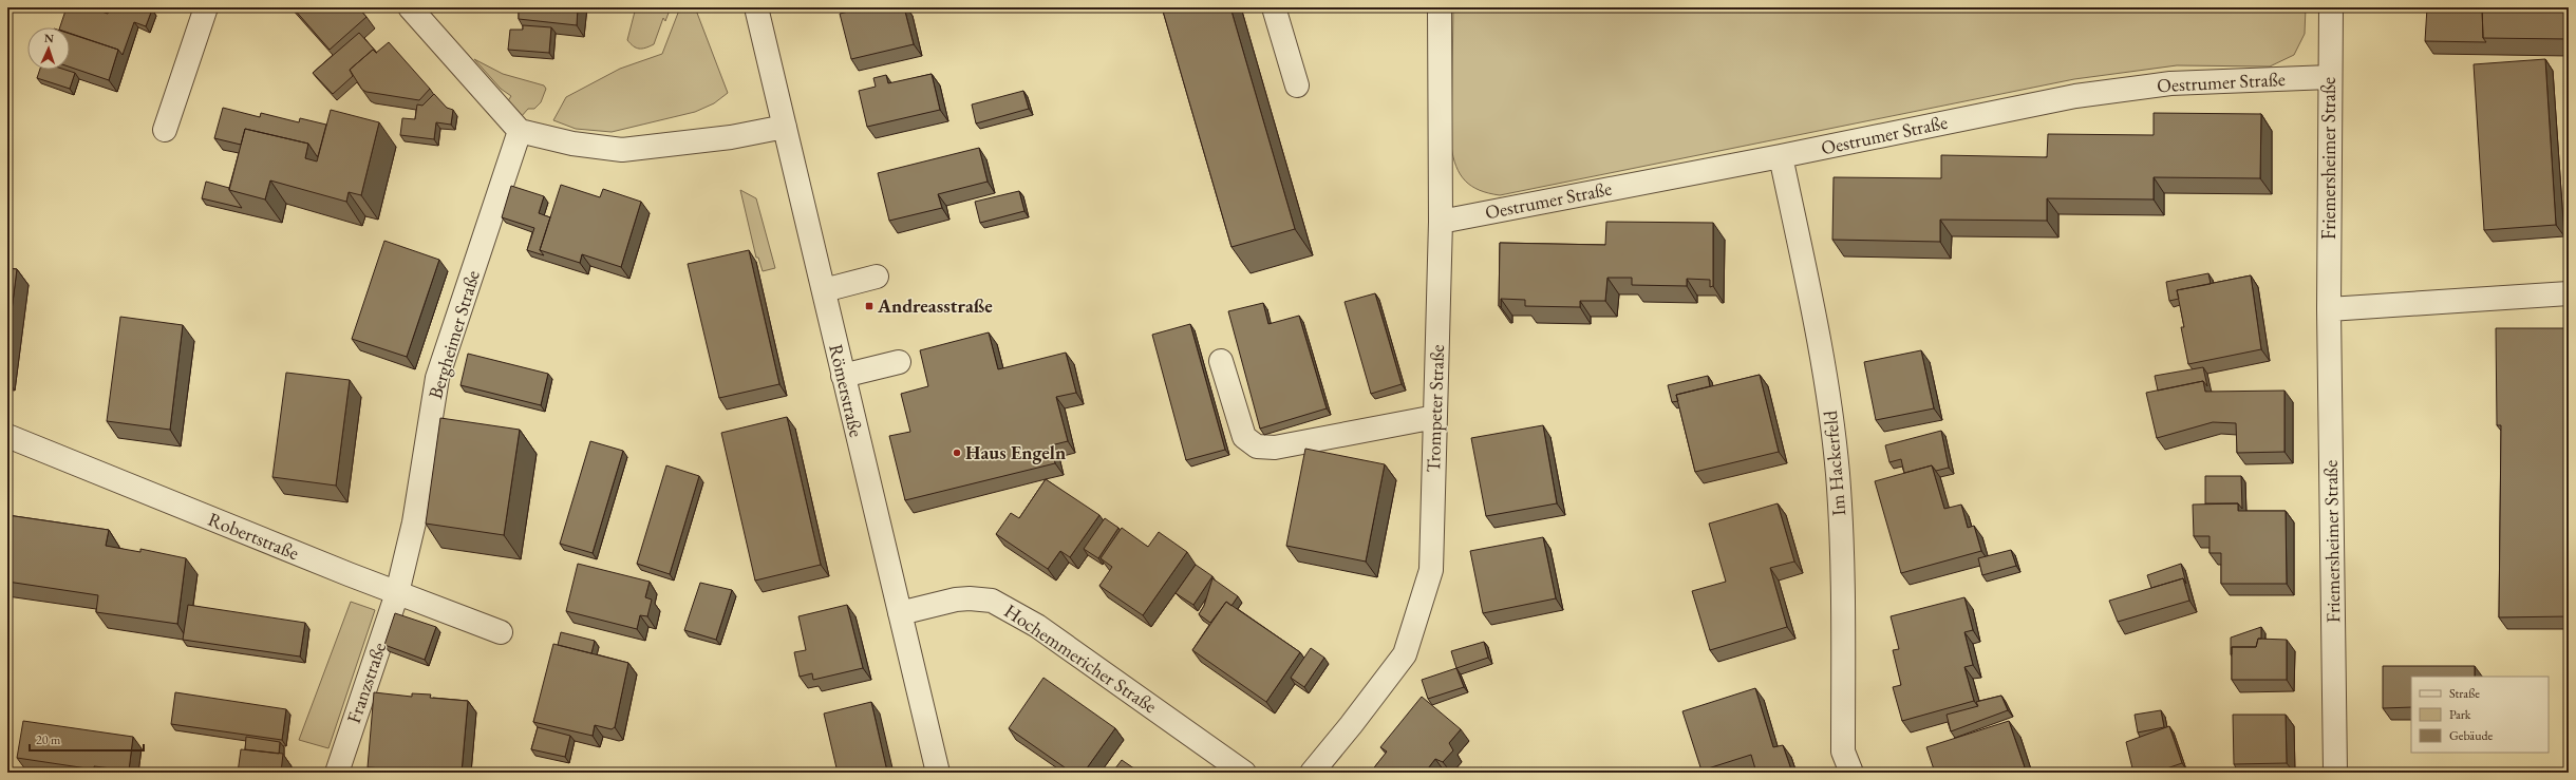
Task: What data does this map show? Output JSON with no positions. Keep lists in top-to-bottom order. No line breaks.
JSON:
{"streets":{"street":["Oestrumer Straße","Friemersheimer Straße","Bergheimer Straße","Römerstraße","Trompeter Straße","Im Hackerfeld","Robertstraße","Hochemmericher Straße","Franzstraße"]},"crossings":[["Oestrumer Straße","Friemersheimer Straße"],["Oestrumer Straße","Trompeter Straße"],["Oestrumer Straße","Im Hackerfeld"],["Bergheimer Straße","Robertstraße"],["Bergheimer Straße","Franzstraße"],["Römerstraße","Hochemmericher Straße"],["Robertstraße","Franzstraße"]],"places":{"transit":["Andreasstraße"],"other":["Haus Engeln"]},"legend":["Straße","Park","Gebäude"],"scale_bar":"20 m","north":"top"}
